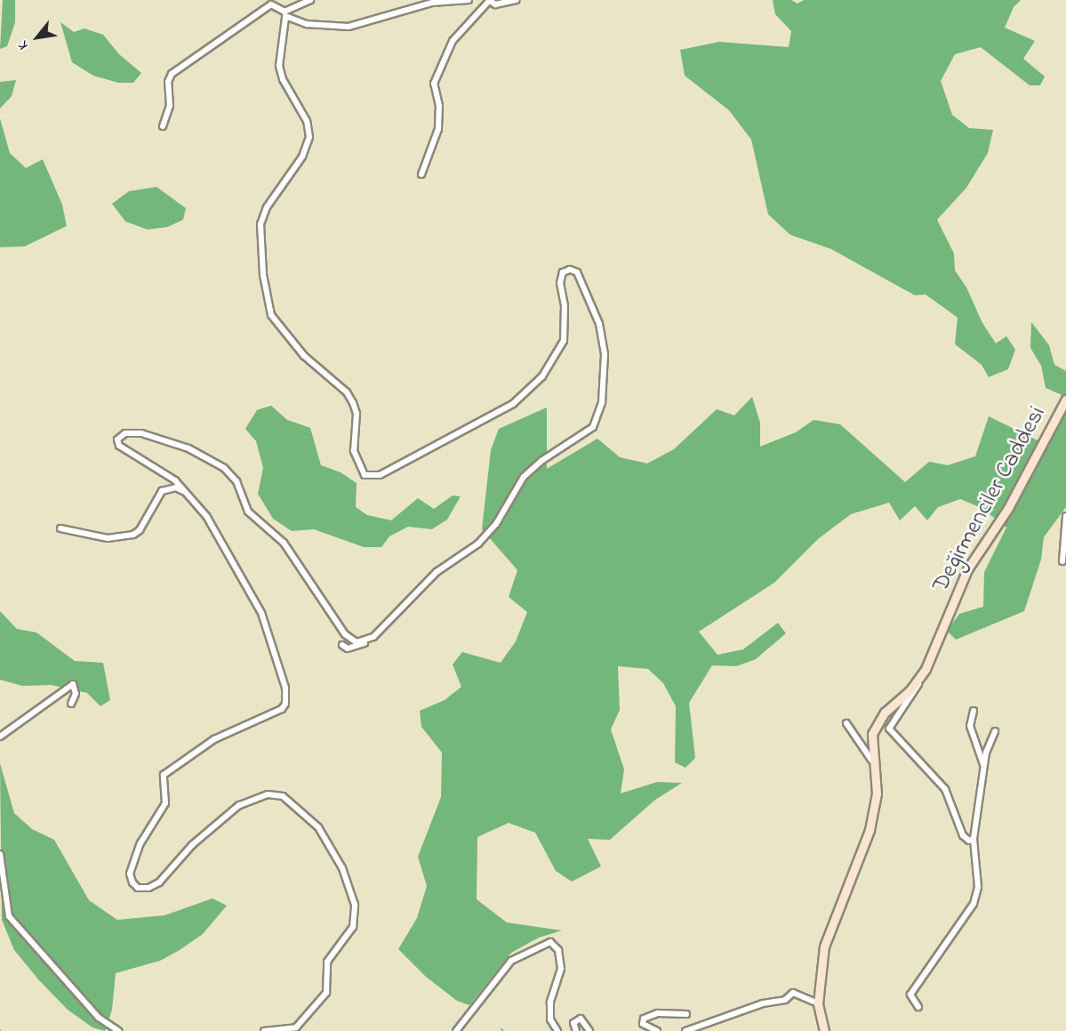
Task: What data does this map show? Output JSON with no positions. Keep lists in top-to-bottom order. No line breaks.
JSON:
{"streets":{"main road":["Değirmenciler Caddesi"]},"north":"bottom left"}
